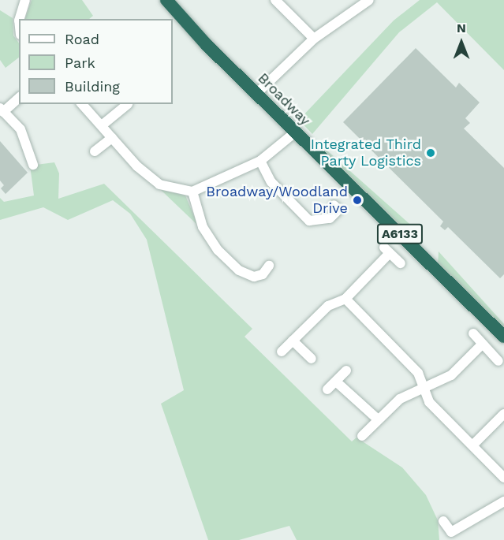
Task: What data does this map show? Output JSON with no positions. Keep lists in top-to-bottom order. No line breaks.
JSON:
{"streets":{"highway":["Broadway","A6133"]},"places":["Integrated Third Party Logistics","Broadway/Woodland Drive"],"legend":["Road","Park","Building"],"north":"top"}
